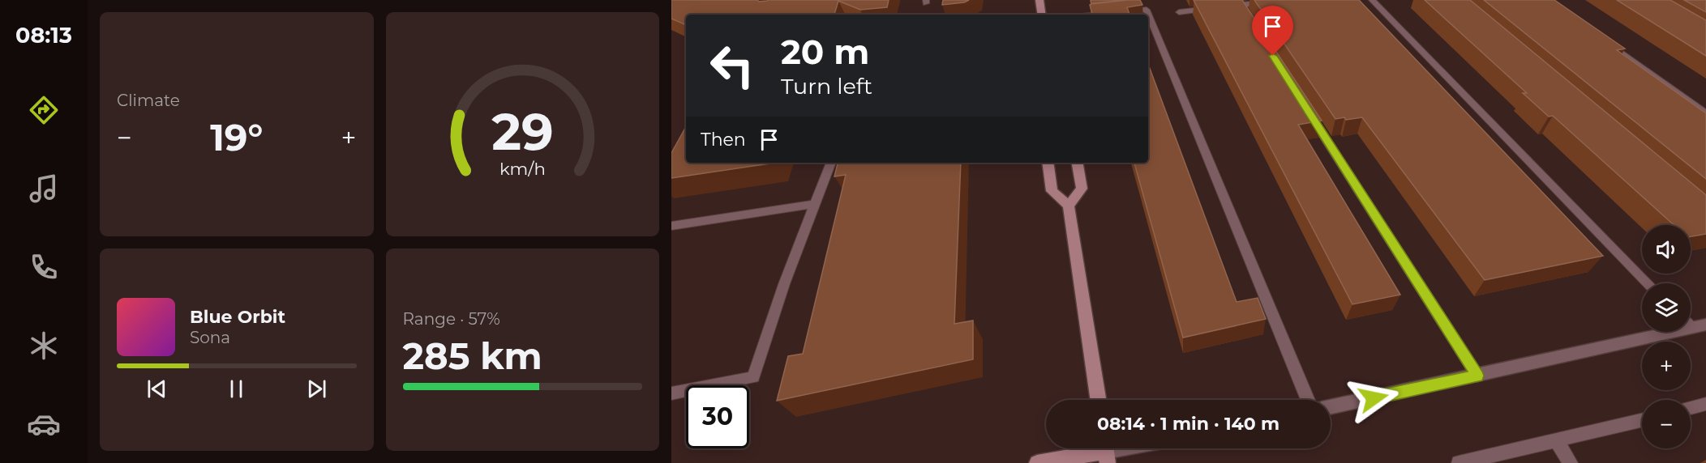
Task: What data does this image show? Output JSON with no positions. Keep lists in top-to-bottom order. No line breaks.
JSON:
{"page":{"tabs":"08:13","tile":["Climate",["Range · 57%","285 km"]],"turn":["20 m","Turn left"],"then":"Then","heat":["−","19°","+"],"map_buttons":["+","−"],"song":["Blue Orbit","Sona"],"limit":"30","trip":"08:14 · 1 min · 140 m","gauge":["29","km/h"]}}
